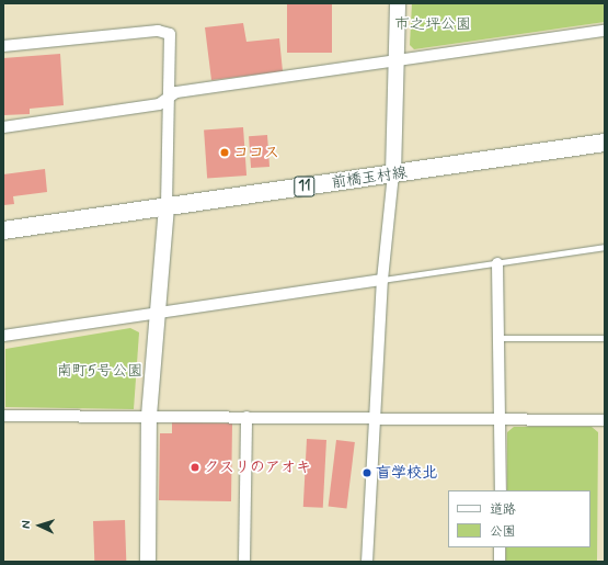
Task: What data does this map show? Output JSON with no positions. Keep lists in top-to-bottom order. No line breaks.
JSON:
{"streets":{"main road":["前橋玉村線","11"]},"parks":["市之坪公園","南町5号公園"],"places":["ココス","クスリのアオキ","盲学校北"],"legend":["道路","公園"],"north":"left"}
